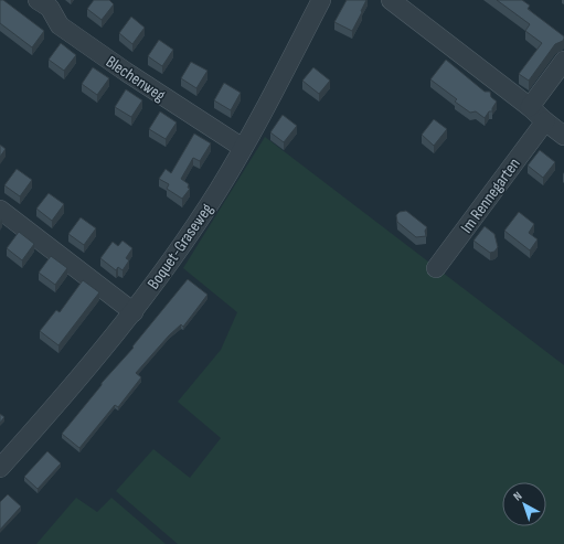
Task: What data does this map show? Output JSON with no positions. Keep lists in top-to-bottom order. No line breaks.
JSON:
{"streets":{"street":["Blechenweg","Im Rennegarten","Boquet-Graseweg"]},"crossings":[["Blechenweg","Boquet-Graseweg"]],"north":"top left"}
